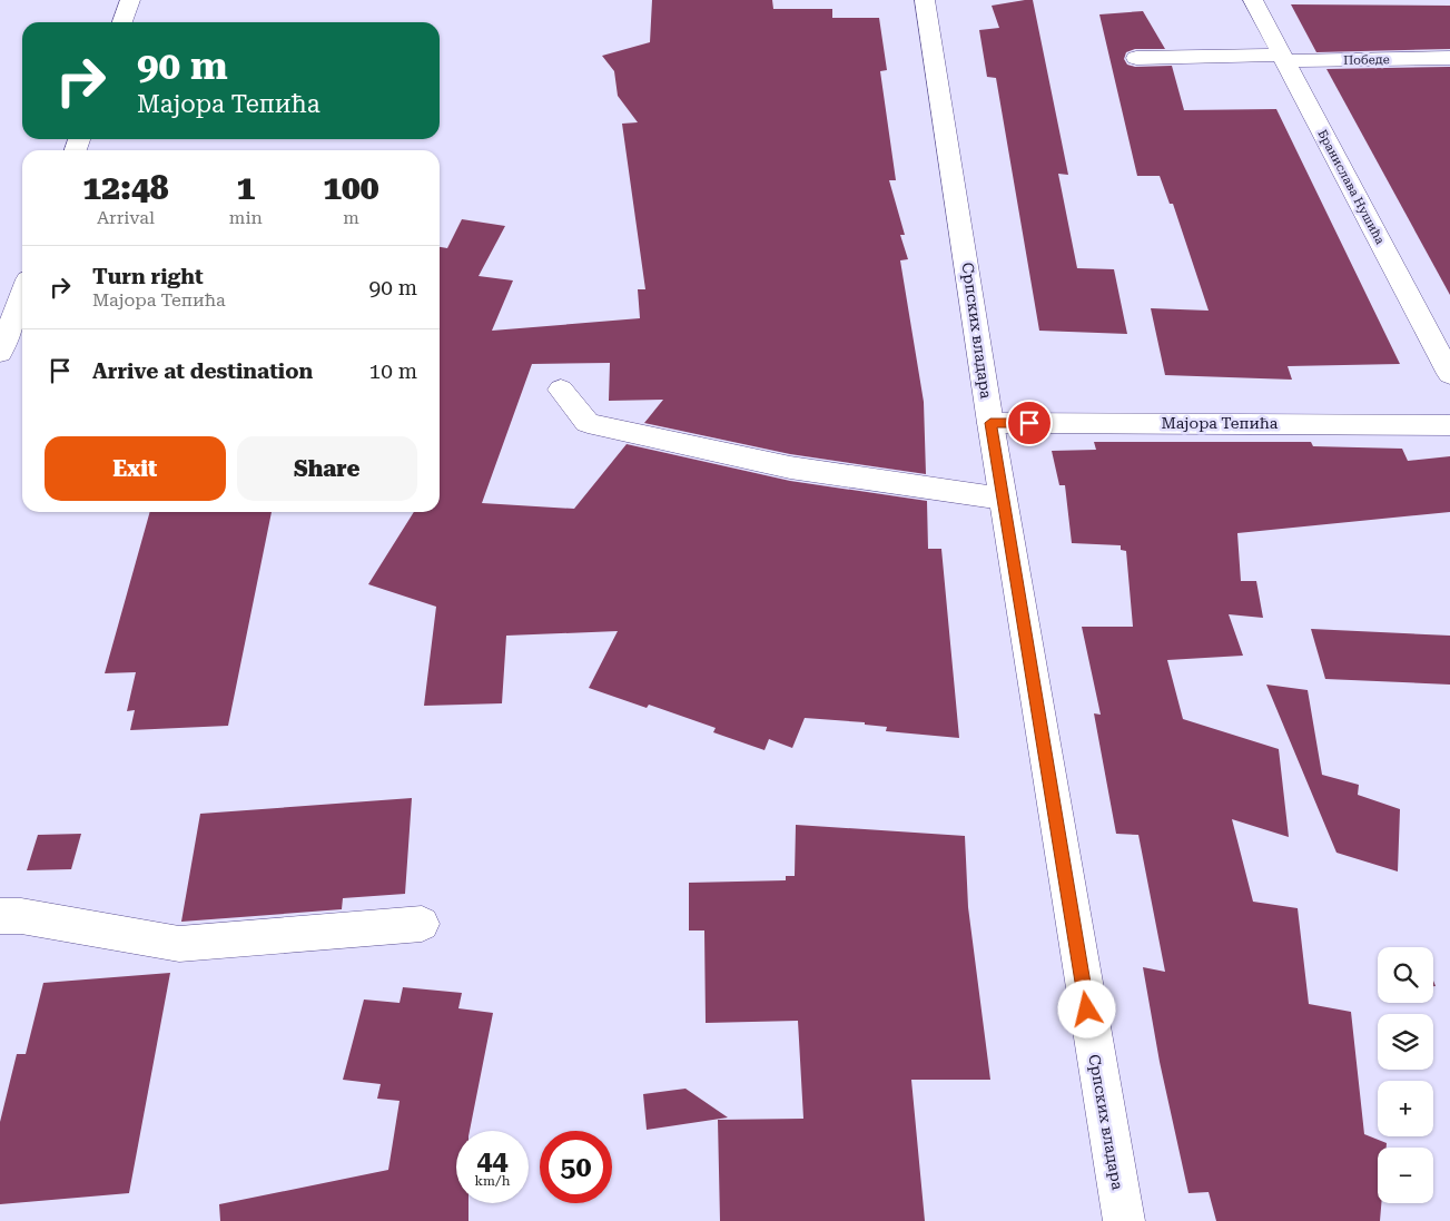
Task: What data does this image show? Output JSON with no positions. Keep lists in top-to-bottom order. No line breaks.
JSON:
{"streets":{"street":["Победе","Бранислава Нушића","Српских владара","Мајора Тепића"]},"crossings":[["Победе","Бранислава Нушића"],["Српских владара","Мајора Тепића"]],"page":{"turn":["90 m","Мајора Тепића"],"eta":["12:48","Arrival","1","min","100","m"],"list":[{"name":"Turn right","note":"Мајора Тепића","value":"90 m"},{"name":"Arrive at destination","value":"10 m"}],"buttons":["Exit","Share"],"map_buttons":["+","−"],"speed":"44 km/h","limit":"50"}}
